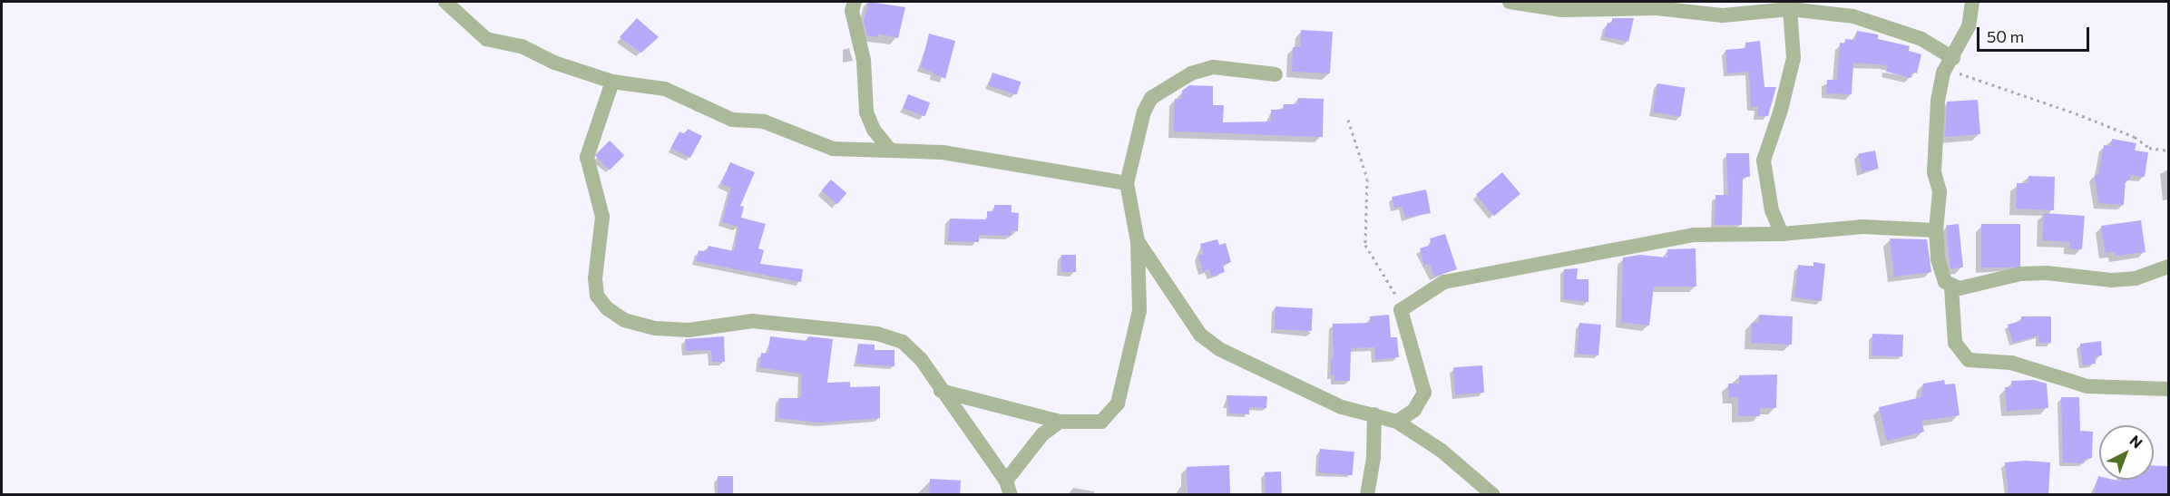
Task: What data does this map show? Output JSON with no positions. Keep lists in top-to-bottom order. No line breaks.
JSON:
{"scale_bar":"50 m","north":"top right"}
